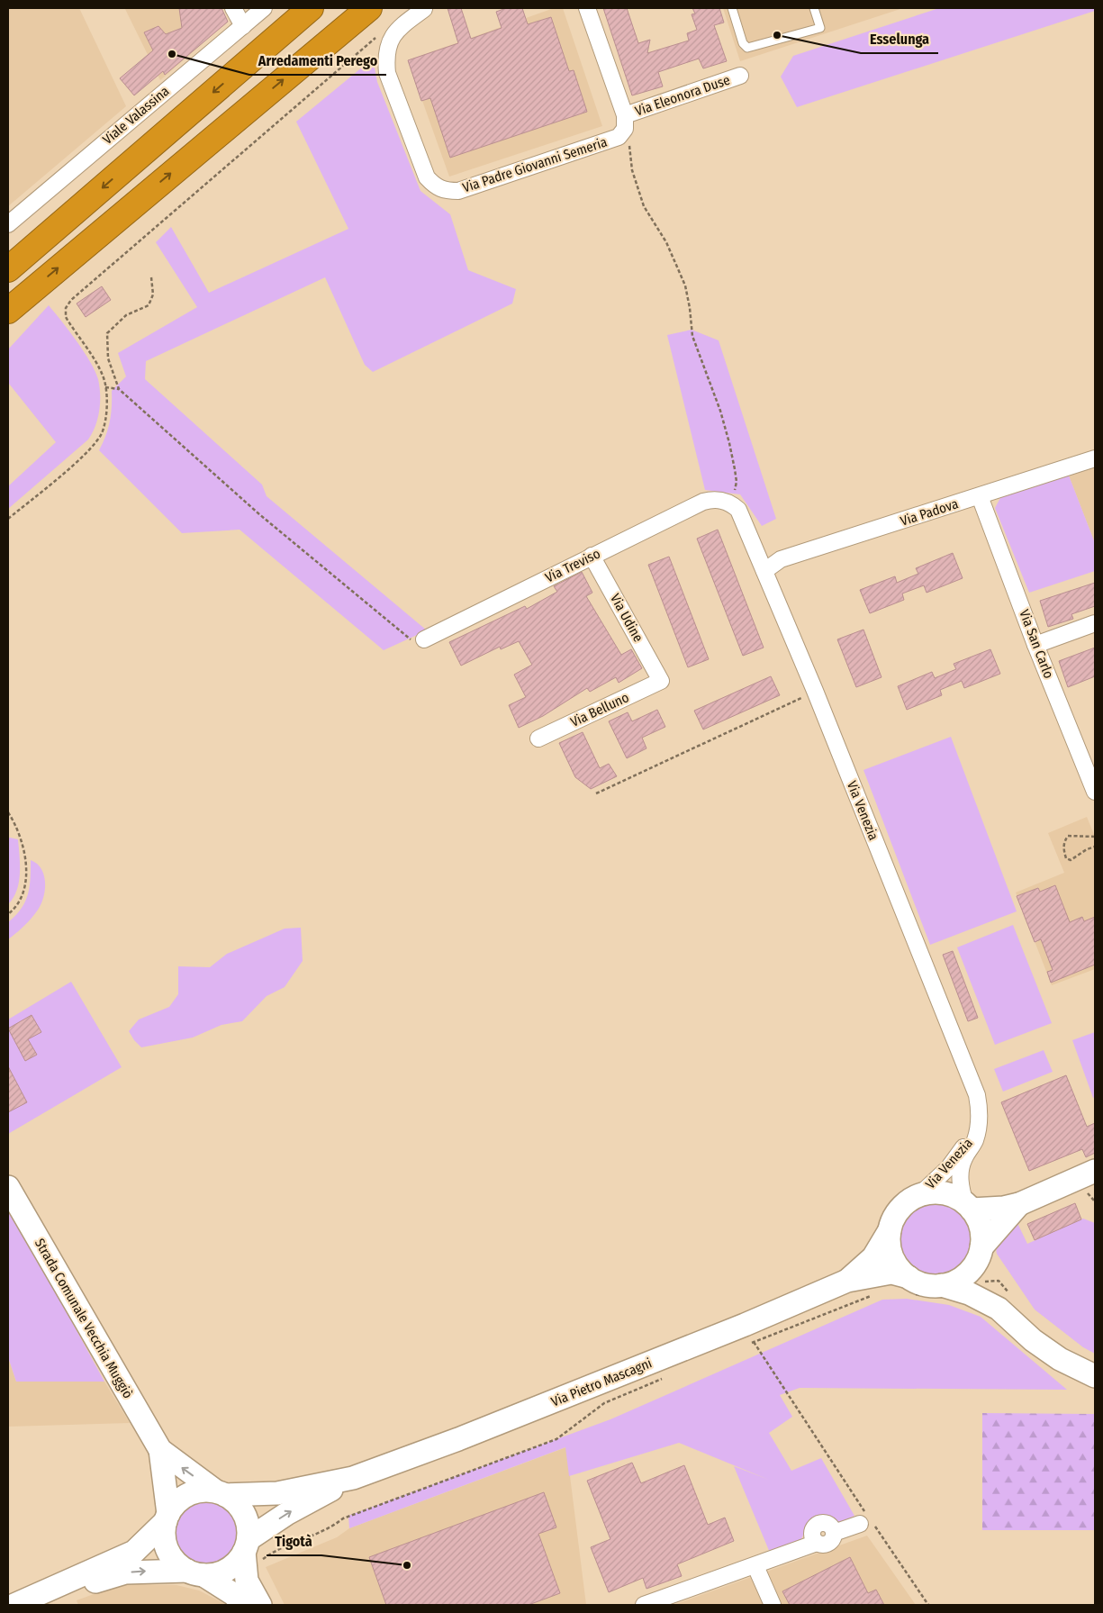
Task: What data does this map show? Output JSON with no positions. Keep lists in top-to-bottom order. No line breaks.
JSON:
{"streets":{"main road":["Strada Comunale Vecchia Muggiò","Via Pietro Mascagni"],"street":["Via Eleonora Duse","Viale Valassina","Via Padre Giovanni Semeria","Via Padova","Via Treviso","Via Udine","Via San Carlo","Via Belluno","Via Venezia"]},"crossings":[["Via Eleonora Duse","Via Padre Giovanni Semeria"],["Via Padova","Via San Carlo"],["Via Padova","Via Venezia"],["Via Treviso","Via Udine"],["Via Treviso","Via Venezia"],["Via Udine","Via Belluno"],["Via Venezia","Via Pietro Mascagni"]],"places":["Esselunga","Arredamenti Perego","Tigotà"]}
